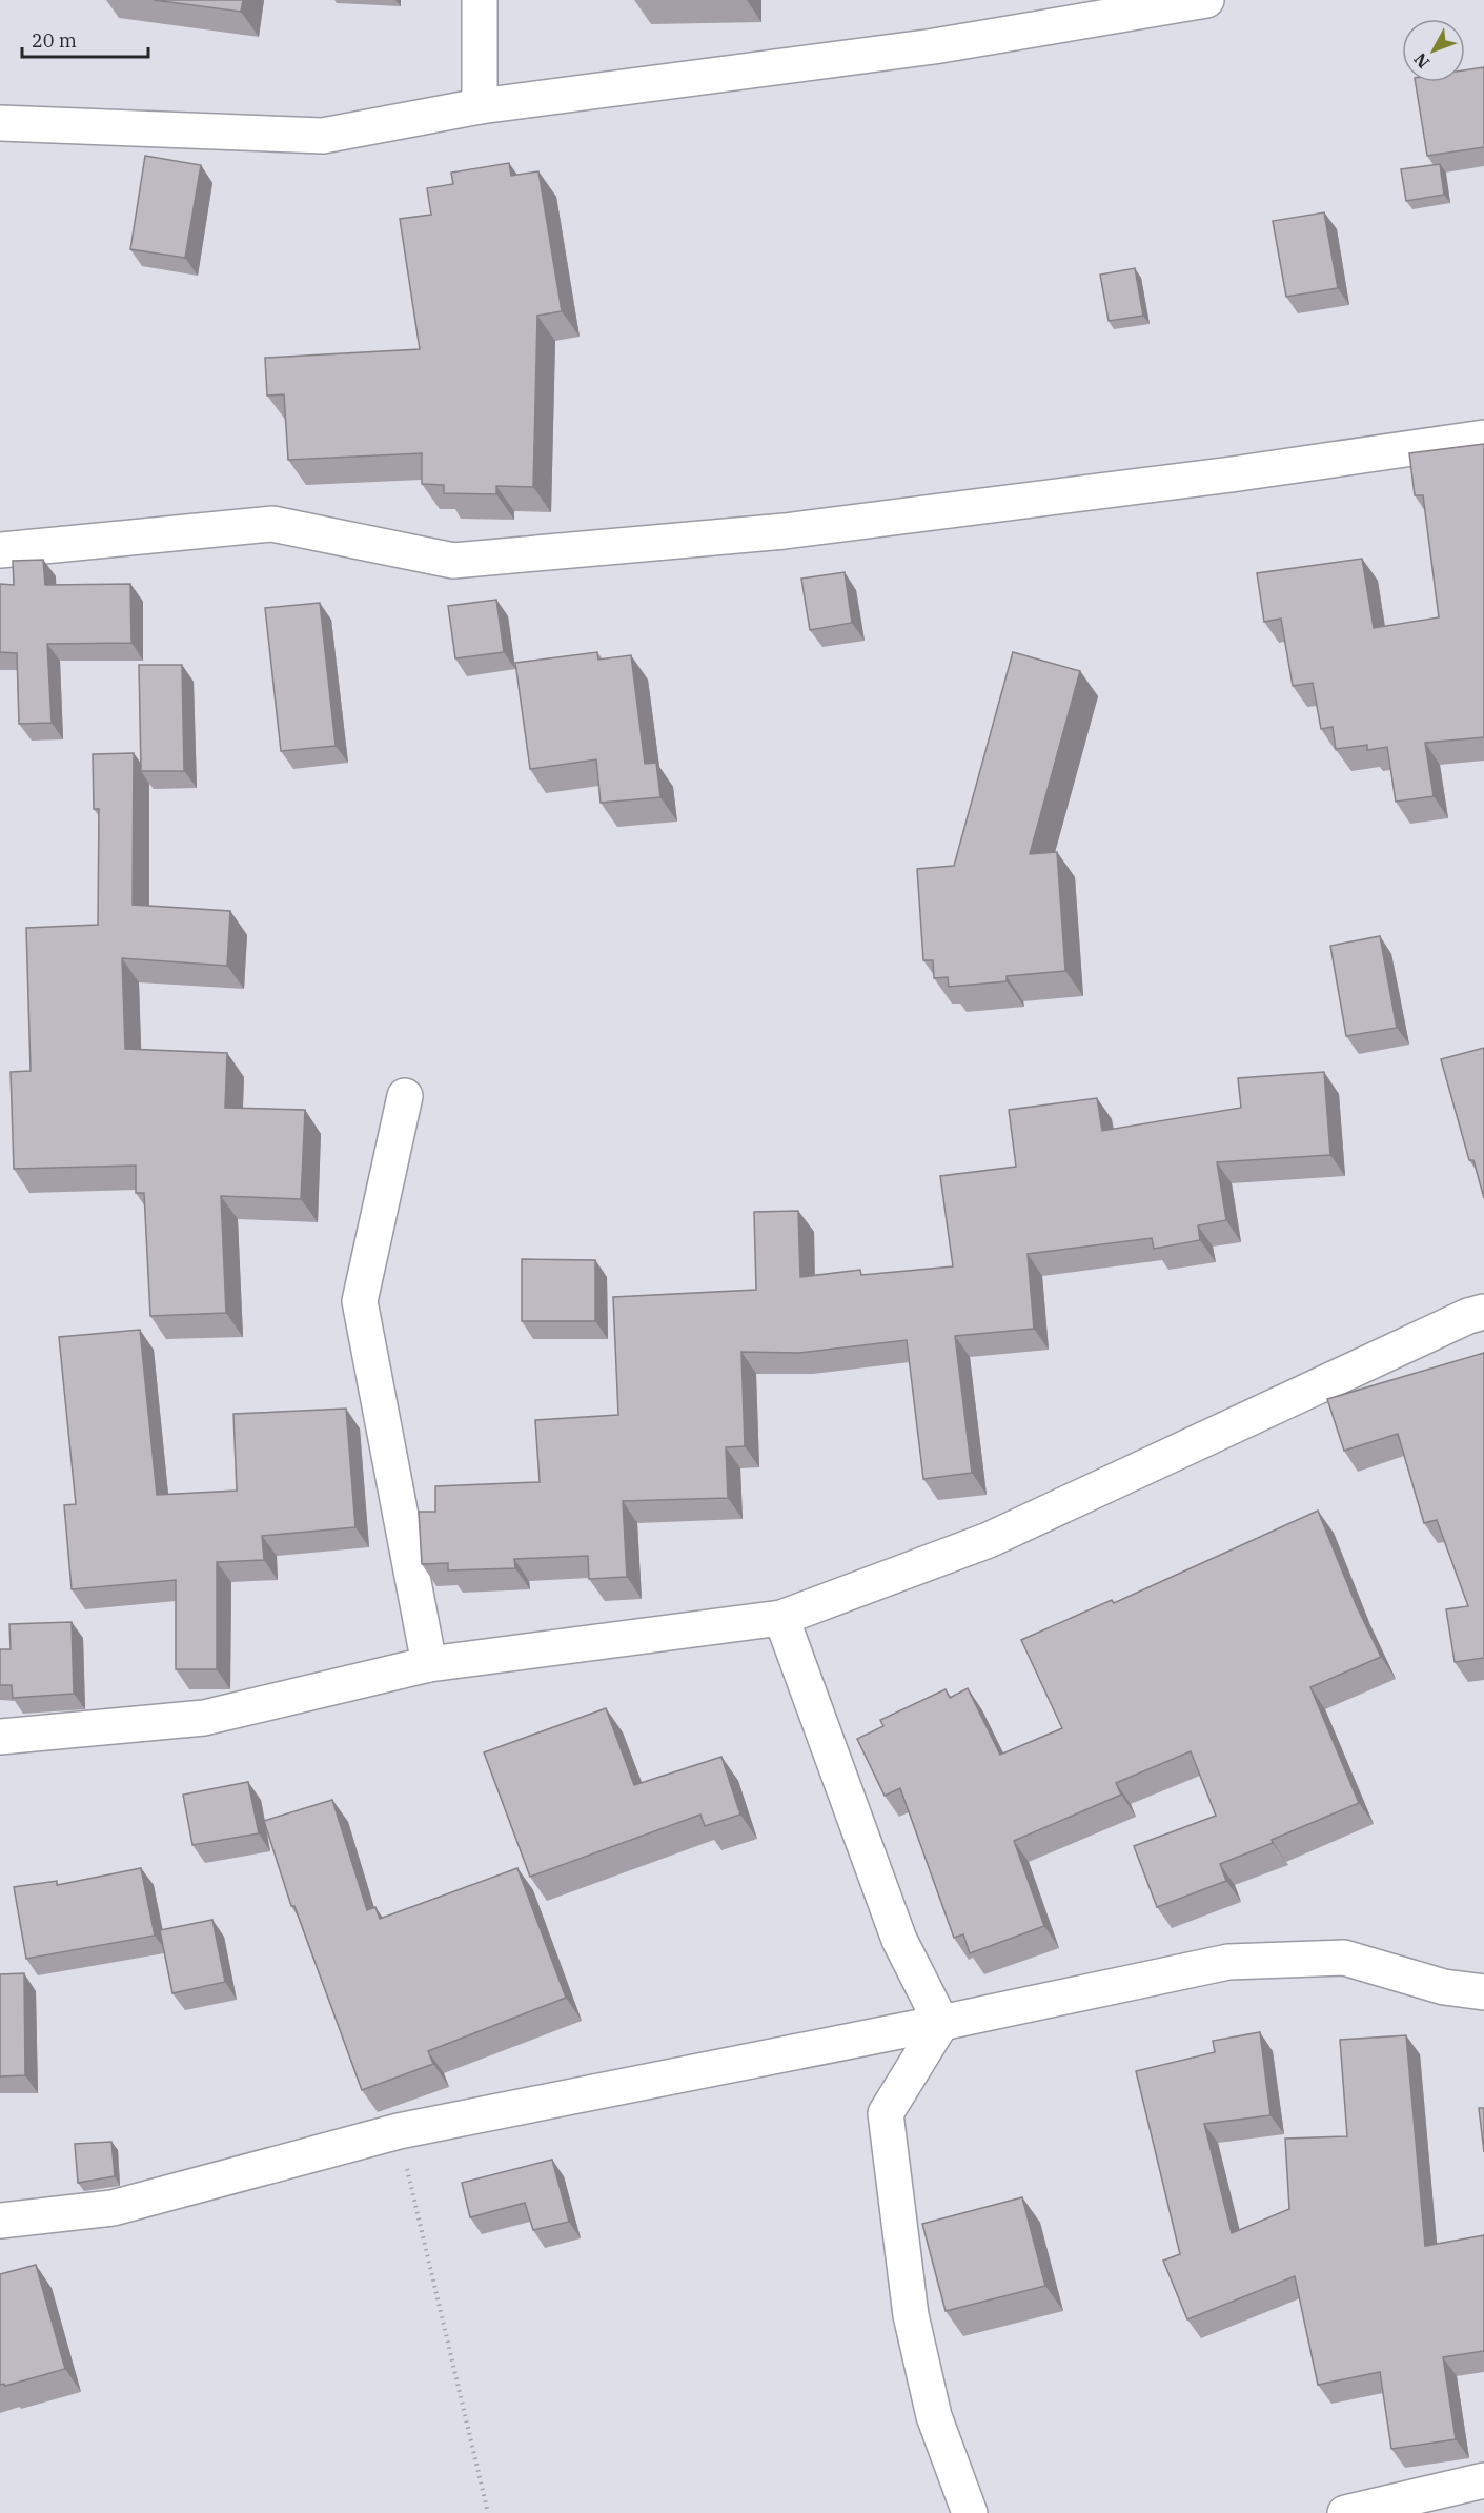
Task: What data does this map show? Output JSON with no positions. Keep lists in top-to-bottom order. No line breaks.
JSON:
{"scale_bar":"20 m","north":"bottom left"}
